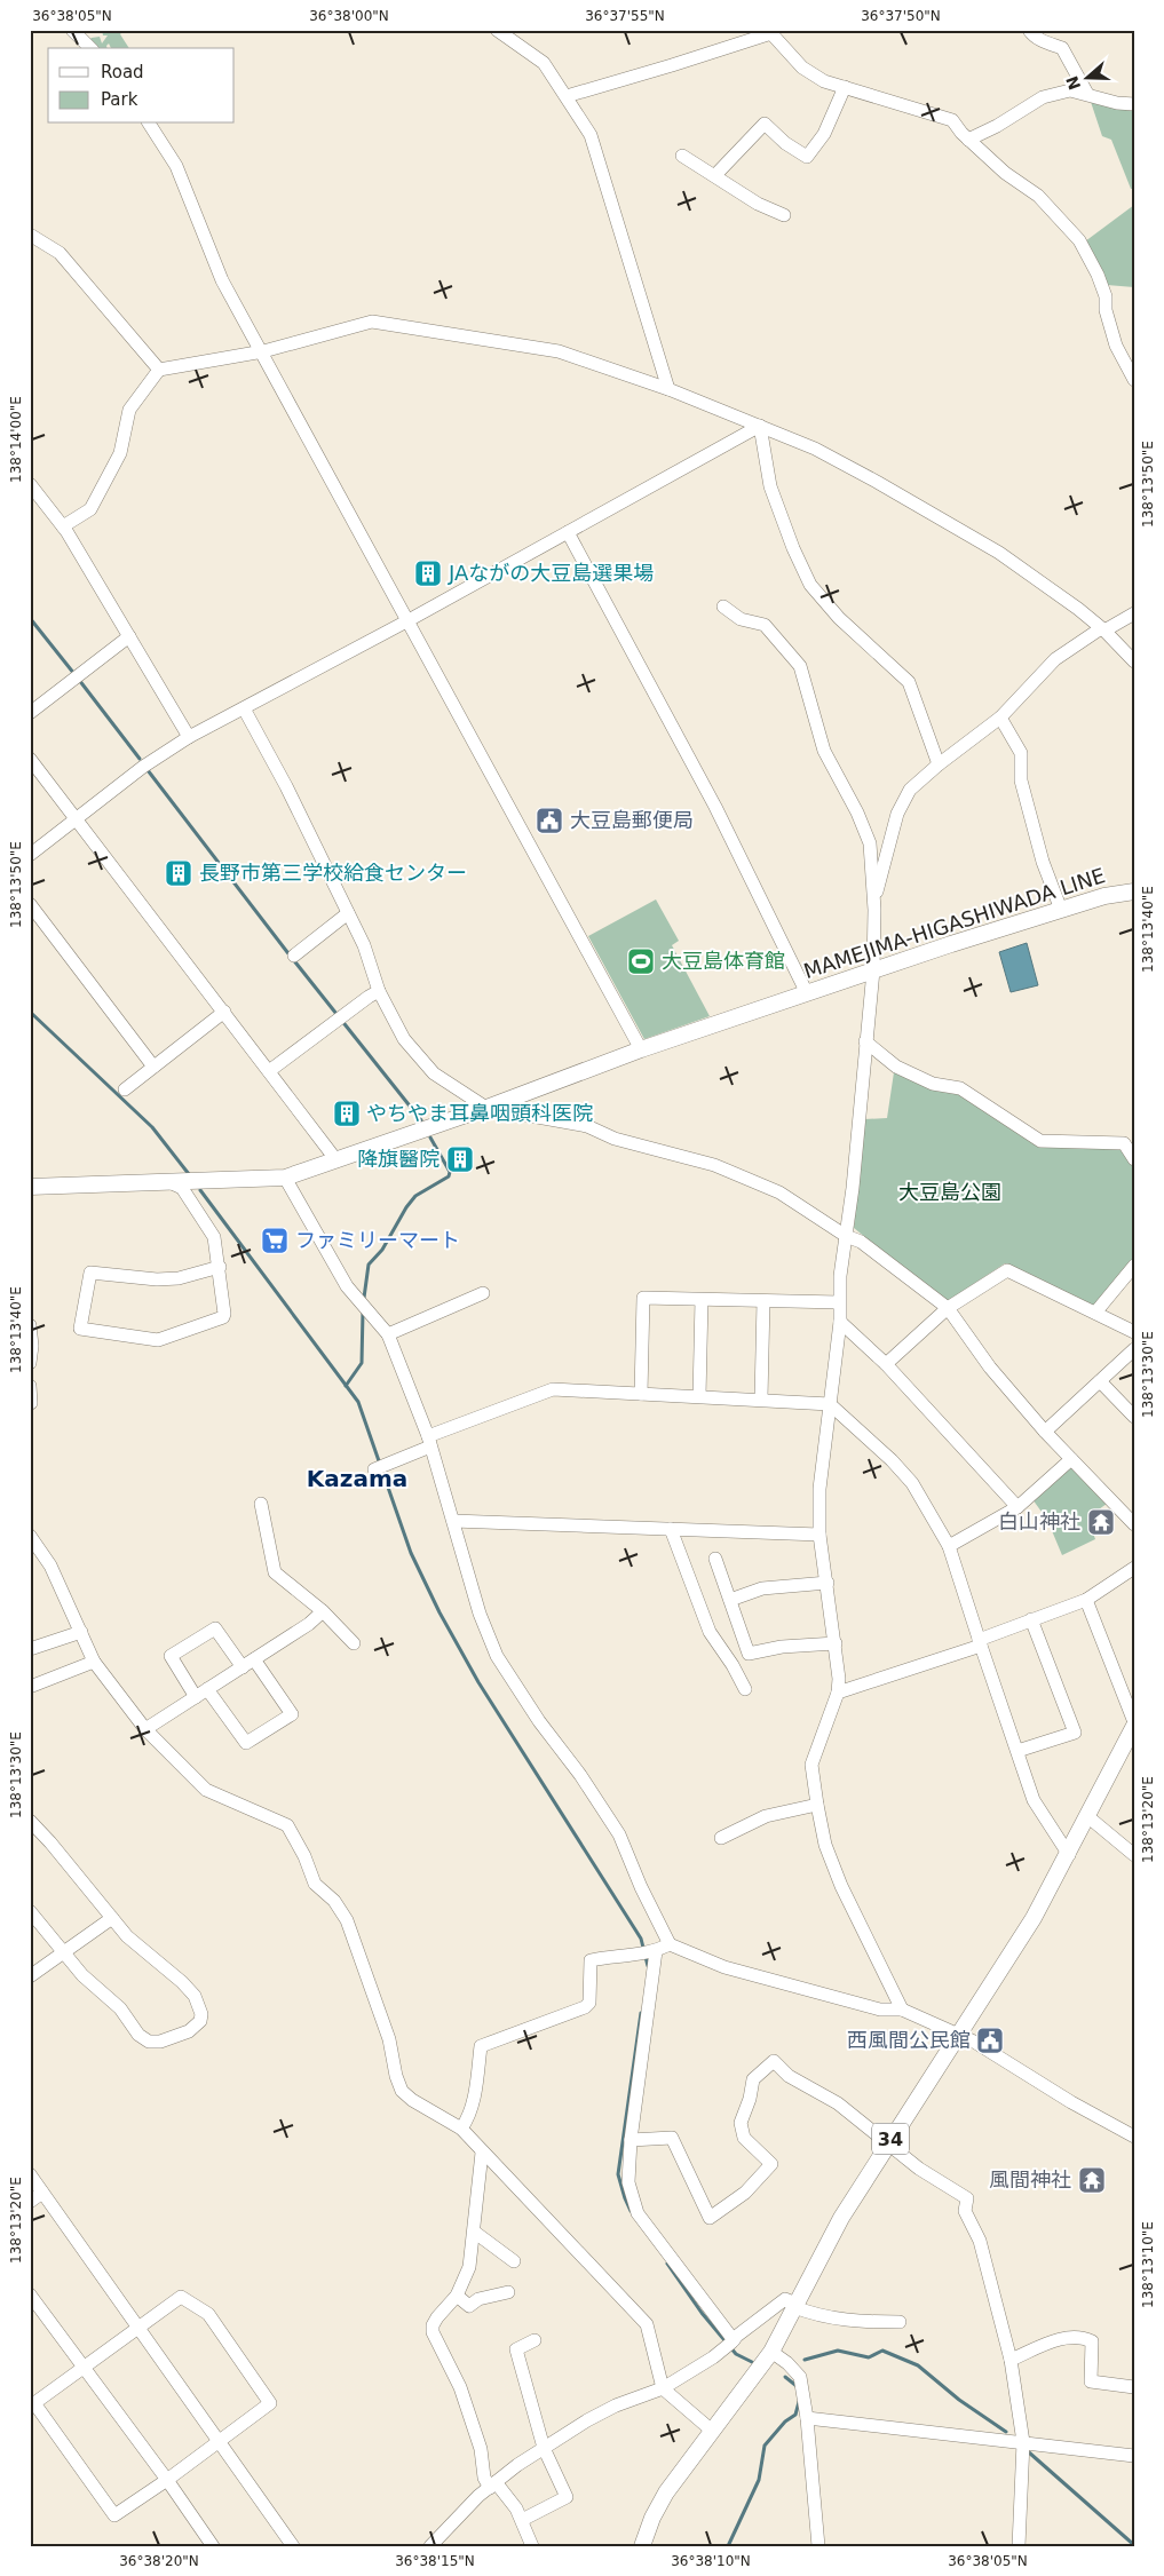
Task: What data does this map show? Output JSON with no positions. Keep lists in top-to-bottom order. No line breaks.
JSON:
{"streets":{"main road":["MAMEJIMA-HIGASHIWADA LINE","34"]},"districts":["Kazama"],"parks":["大豆島公園"],"places":{"building":["JAながの大豆島選果場","長野市第三学校給食センター","やちやま耳鼻咽頭科医院","降旗醫院"],"public building":["大豆島郵便局","西風間公民館"],"sports":["大豆島体育館"],"supermarket":["ファミリーマート"],"temple":["白山神社","風間神社"]},"legend":["Road","Park"],"north":"left","coordinates":["36°38'05\"N","36°38'00\"N","36°37'55\"N","36°37'50\"N","138°14'00\"E","138°13'50\"E","138°13'40\"E","138°13'30\"E","138°13'20\"E","138°13'10\"E","36°38'20\"N","36°38'15\"N","36°38'10\"N"]}
